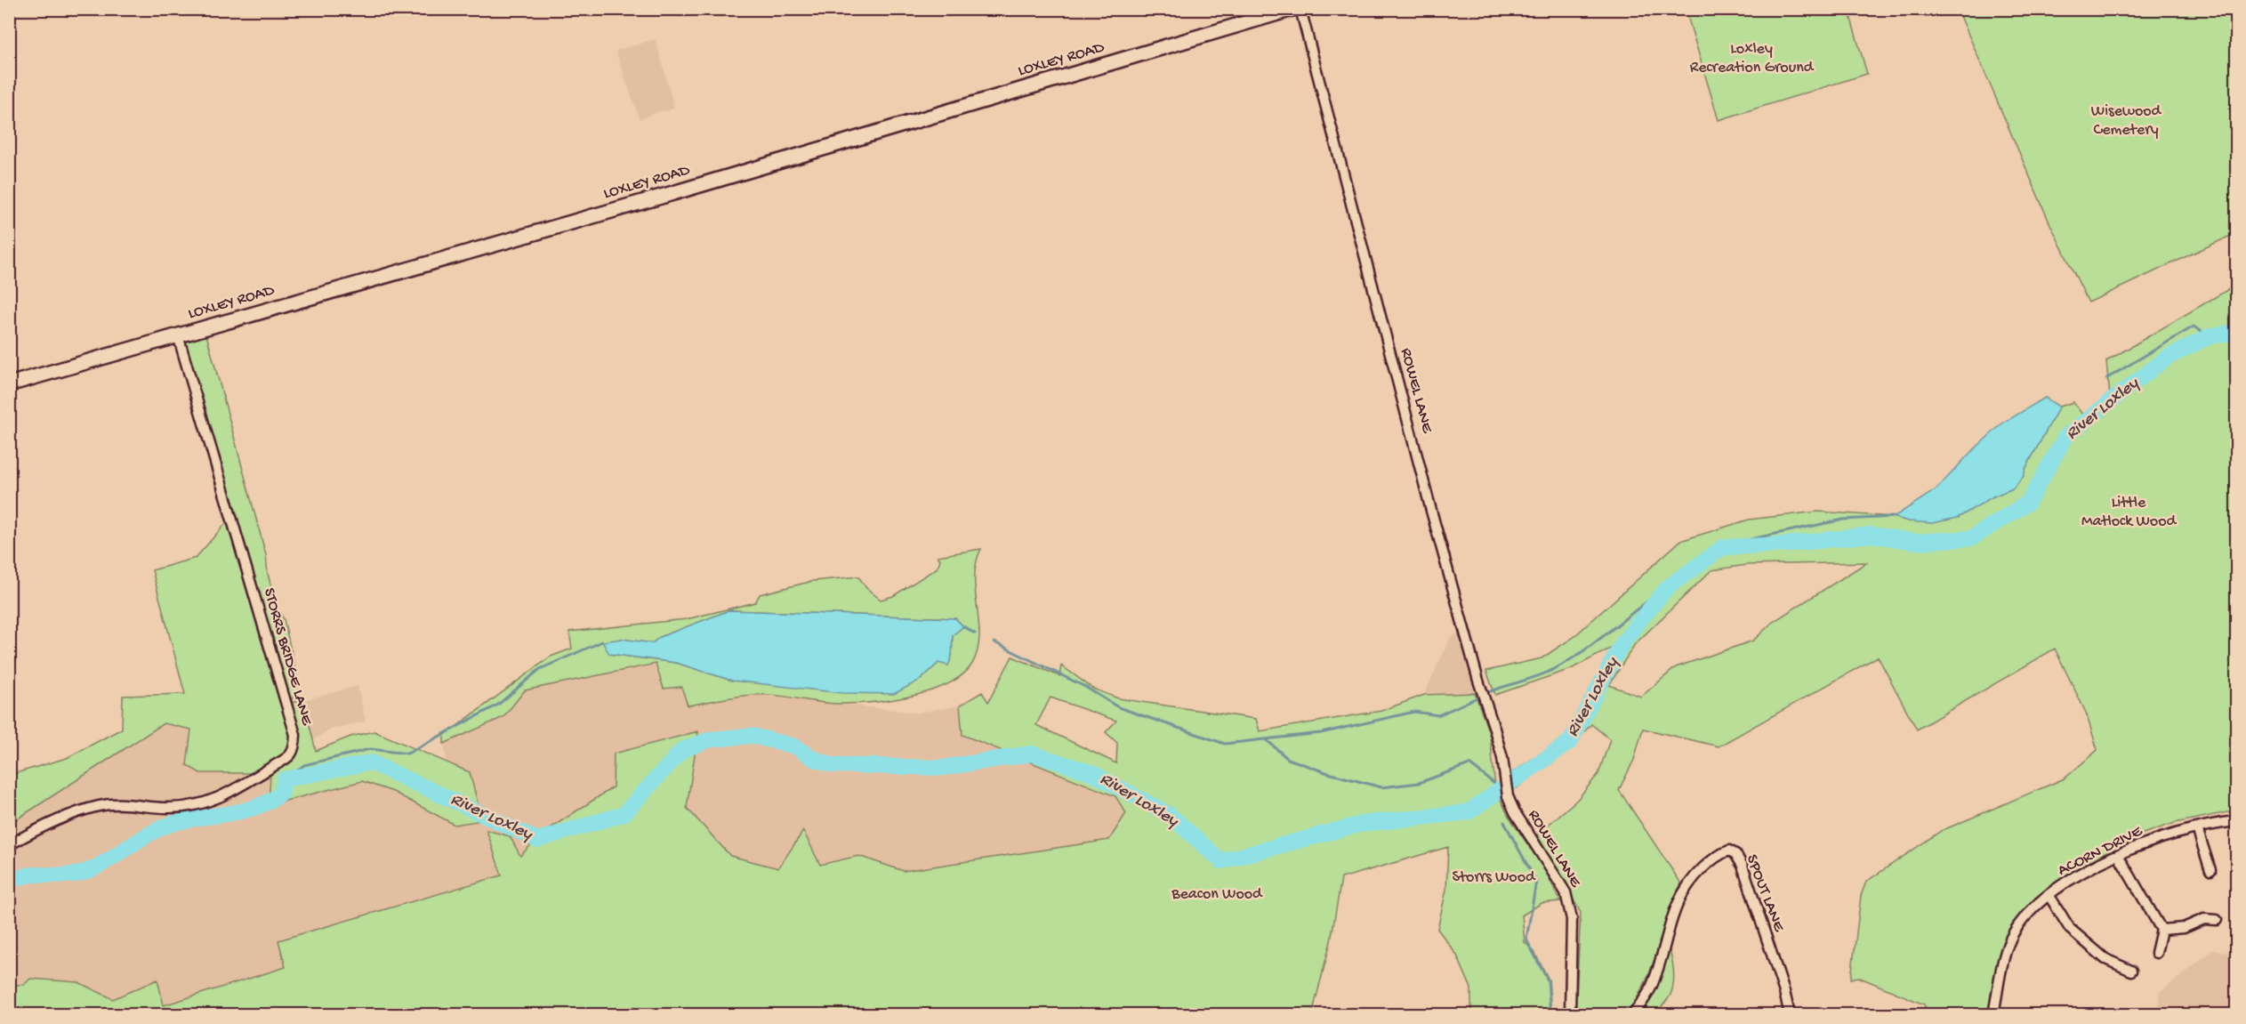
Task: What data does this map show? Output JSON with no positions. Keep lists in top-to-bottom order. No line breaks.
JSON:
{"streets":{"main road":["LOXLEY ROAD"],"street":["ROWEL LANE","STORRS BRIDGE LANE","ACORN DRIVE","SPOUT LANE"]},"crossings":[["LOXLEY ROAD","STORRS BRIDGE LANE"]],"water":["River Loxley"],"parks":["Loxley Recreation Ground","Wisewood Cemetery","Little Matlock Wood","Storrs Wood","Beacon Wood"]}
